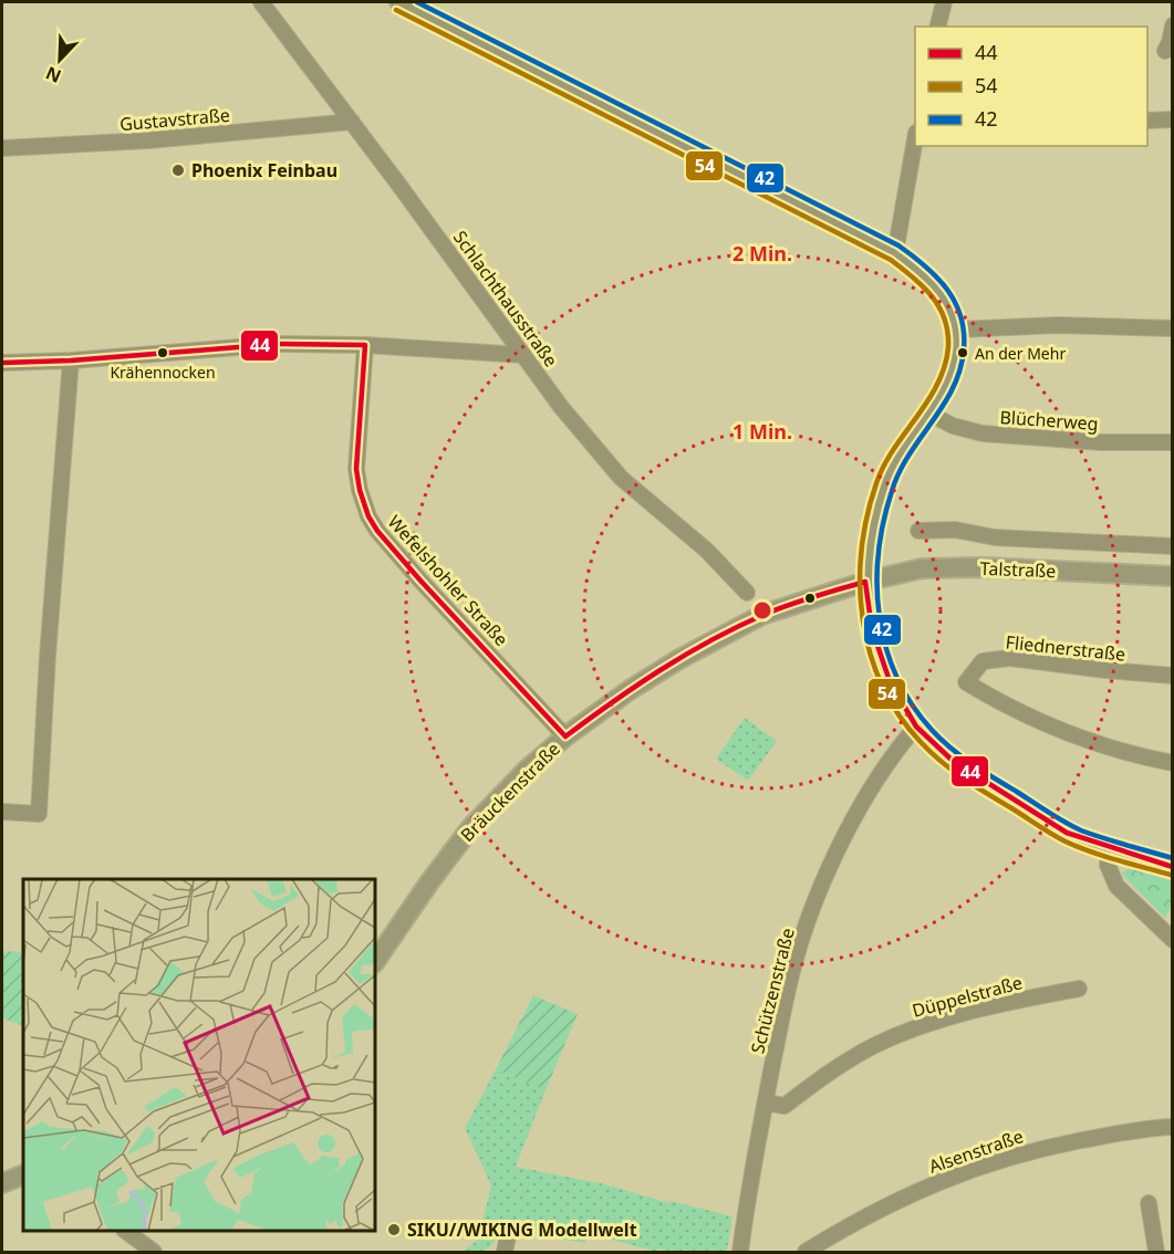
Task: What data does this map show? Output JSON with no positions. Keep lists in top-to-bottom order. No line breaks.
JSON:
{"streets":{"main road":["Talstraße","Bräuckenstraße"],"street":["Gustavstraße","Schlachthausstraße","Blücherweg","Wefelshohler Straße","Fliednerstraße","Schützenstraße","Düppelstraße","Alsenstraße"]},"crossings":[["Gustavstraße","Schlachthausstraße"],["Talstraße","Bräuckenstraße"],["Wefelshohler Straße","Bräuckenstraße"],["Schützenstraße","Düppelstraße"]],"places":["Phoenix Feinbau","Krähennocken","An der Mehr","SIKU//WIKING Modellwelt"],"lines":["transit line 42","transit line 54","transit line 44"],"legend":["44","54","42"],"north":"bottom left","rings":["2 Min.","1 Min."]}
